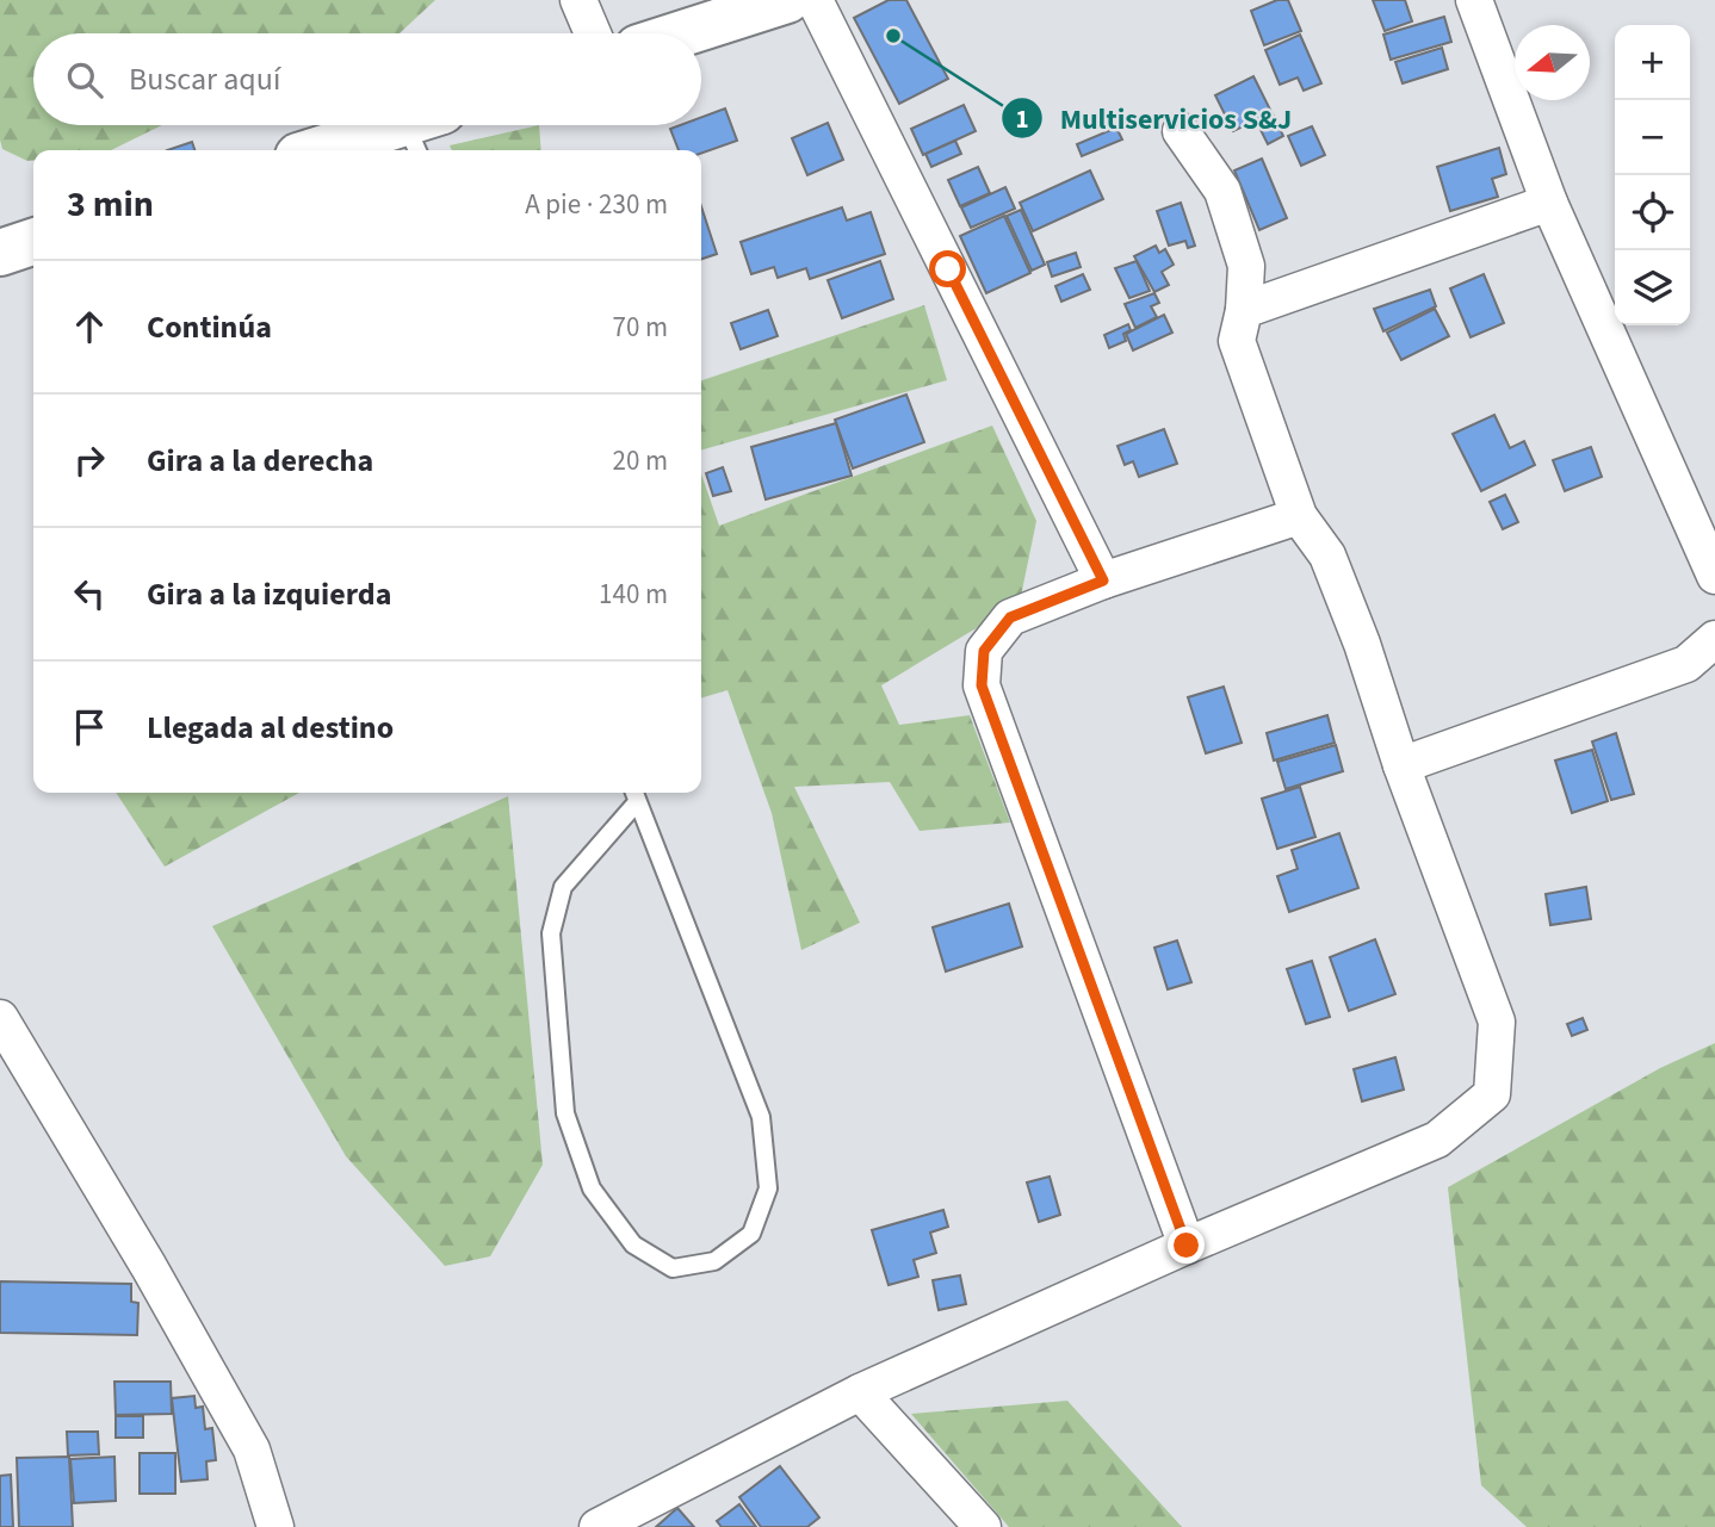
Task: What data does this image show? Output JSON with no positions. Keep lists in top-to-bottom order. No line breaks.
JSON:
{"places":["Multiservicios S&J"],"north":"left","page":{"map_buttons":["+","−"],"search":"Buscar aquí","heading":["3 min","A pie · 230 m"],"list":[["Continúa","70 m"],["Gira a la derecha","20 m"],["Gira a la izquierda","140 m"],"Llegada al destino"]}}
